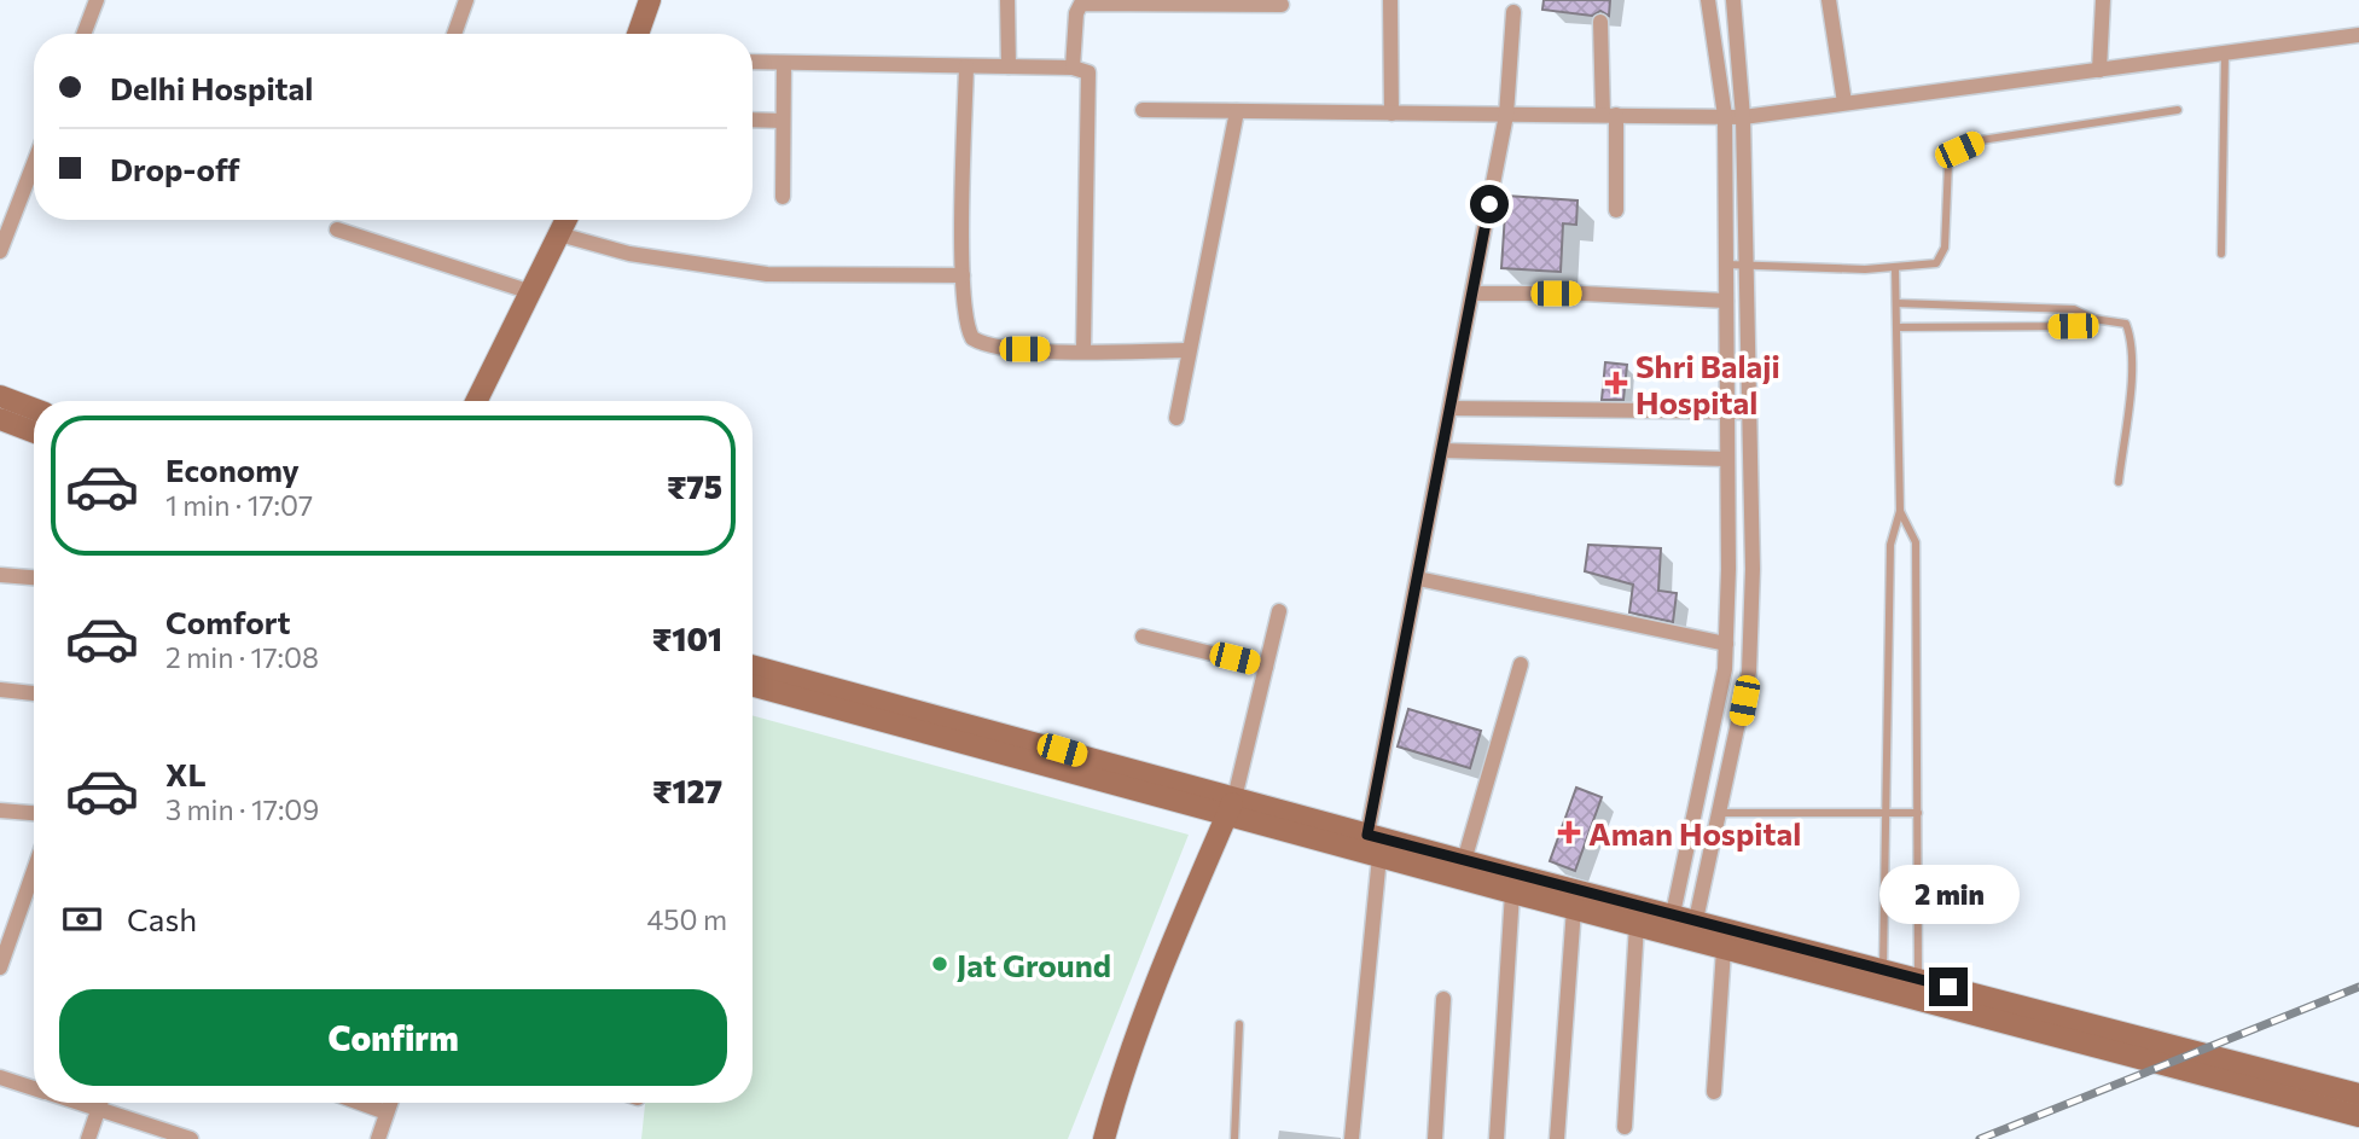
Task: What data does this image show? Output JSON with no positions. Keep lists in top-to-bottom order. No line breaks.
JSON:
{"places":{"health":["Shri Balaji Hospital","Aman Hospital"],"other":["Jat Ground"]},"page":{"banner":["Delhi Hospital","Drop-off"],"list":[{"name":"Economy","note":"1 min · 17:07","value":"₹75"},{"name":"Comfort","note":"2 min · 17:08","value":"₹101"},{"name":"XL","note":"3 min · 17:09","value":"₹127"}],"bubble":"2 min","pay":["Cash","450 m"],"buttons":"Confirm"}}
